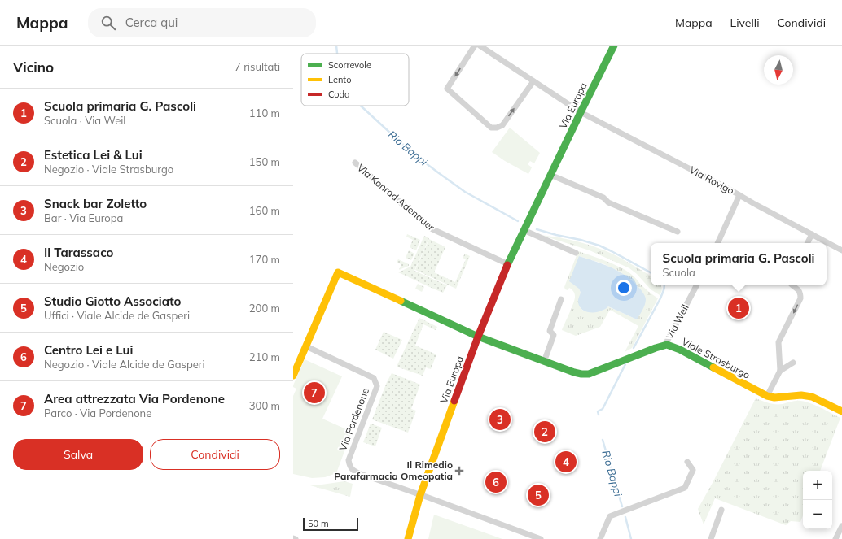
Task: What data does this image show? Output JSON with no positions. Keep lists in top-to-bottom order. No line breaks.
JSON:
{"streets":{"street":["Via Europa","Via Rovigo","Via Konrad Adenauer","Via Weil","Viale Strasburgo","Via Pordenone"]},"crossings":[["Via Europa","Via Rovigo"],["Via Europa","Via Konrad Adenauer"],["Via Europa","Viale Strasburgo"],["Via Europa","Via Pordenone"],["Via Weil","Viale Strasburgo"]],"water":["Rio Bappi"],"places":{"health":["Il Rimedio Parafarmacia Omeopatia"]},"legend":["Scorrevole","Lento","Coda"],"scale_bar":"50 m","north":"bottom","page":{"header":"Mappa","search":"Cerca qui","nav":["Mappa","Livelli","Condividi"],"heading":["Vicino","7 risultati"],"list":[{"mark":"1","name":"Scuola primaria G. Pascoli","note":"Scuola · Via Weil","value":"110 m"},{"mark":"2","name":"Estetica Lei & Lui","note":"Negozio · Viale Strasburgo","value":"150 m"},{"mark":"3","name":"Snack bar Zoletto","note":"Bar · Via Europa","value":"160 m"},{"mark":"4","name":"Il Tarassaco","note":"Negozio","value":"170 m"},{"mark":"5","name":"Studio Giotto Associato","note":"Uffici · Viale Alcide de Gasperi","value":"200 m"},{"mark":"6","name":"Centro Lei e Lui","note":"Negozio · Viale Alcide de Gasperi","value":"210 m"},{"mark":"7","name":"Area attrezzata Via Pordenone","note":"Parco · Via Pordenone","value":"300 m"}],"popup":["Scuola primaria G. Pascoli","Scuola"],"pins":["1","7","3","2","4","6","5"],"buttons":["Salva","Condividi"],"map_buttons":["+","−"],"scale":"50 m"}}
